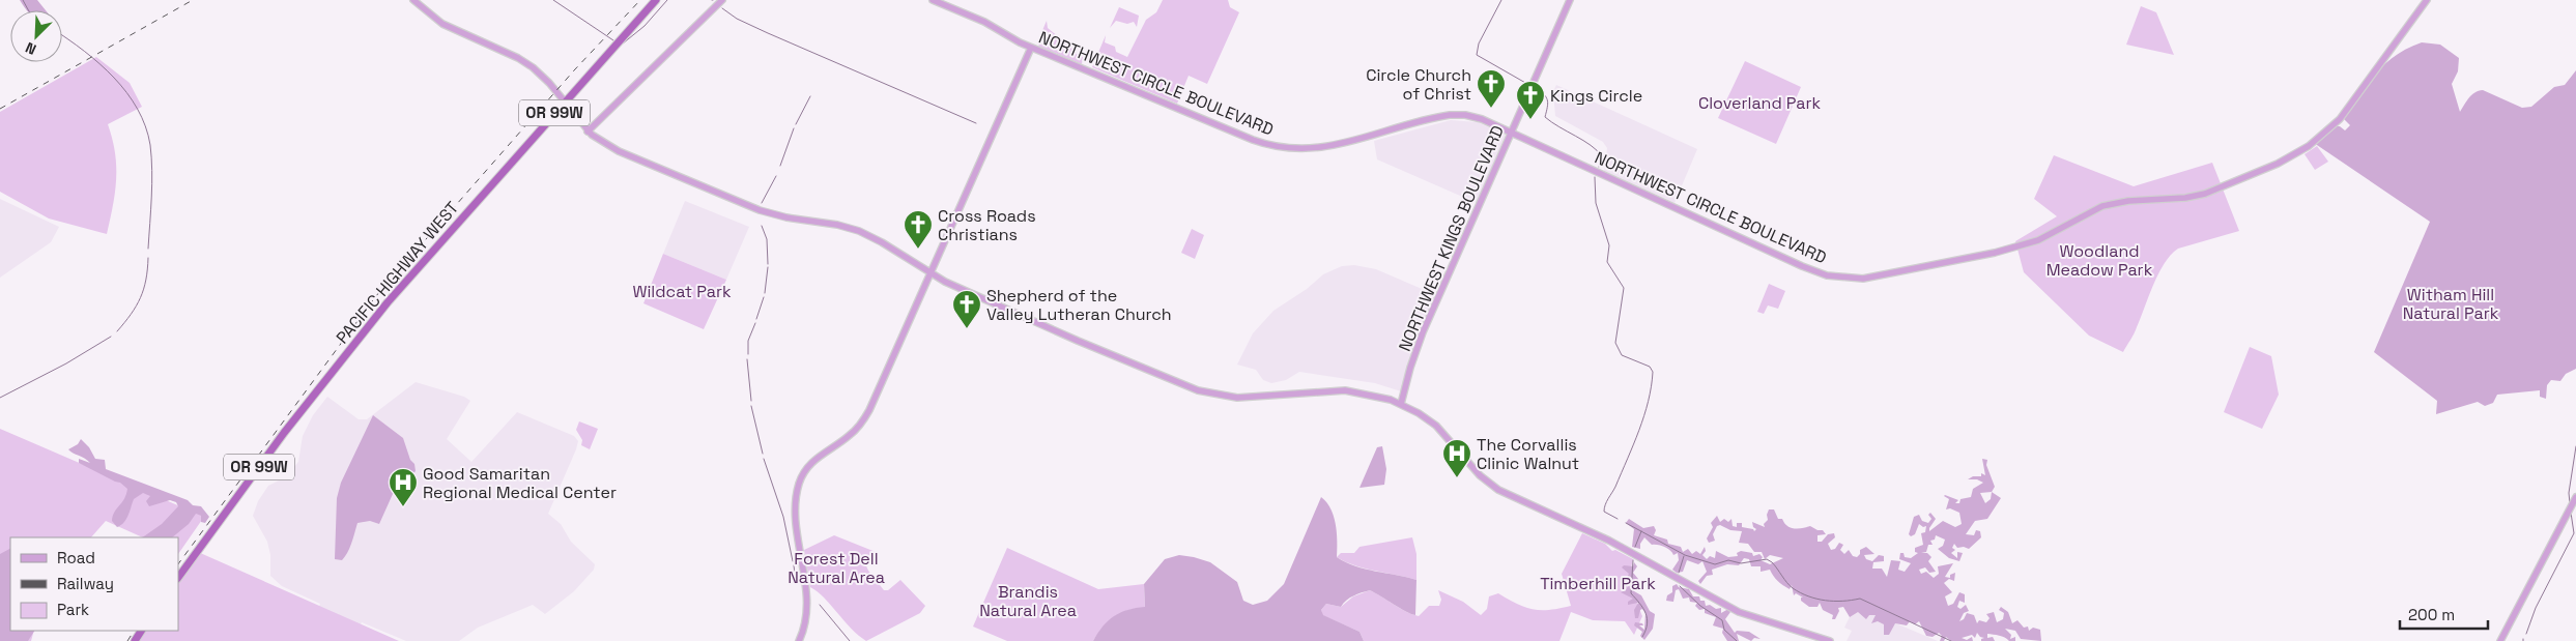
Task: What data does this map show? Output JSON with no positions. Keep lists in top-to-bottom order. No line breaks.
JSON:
{"streets":{"highway":["OR 99W","PACIFIC HIGHWAY WEST"],"main road":["NORTHWEST CIRCLE BOULEVARD","NORTHWEST KINGS BOULEVARD"]},"crossings":[["NORTHWEST CIRCLE BOULEVARD","NORTHWEST KINGS BOULEVARD"]],"parks":["Cloverland Park","Woodland Meadow Park","Wildcat Park","Witham Hill Natural Park","Forest Dell Natural Area","Timberhill Park","Brandis Natural Area"],"places":{"church":["Circle Church of Christ","Kings Circle","Cross Roads Christians","Shepherd of the Valley Lutheran Church"],"hospital":["The Corvallis Clinic Walnut","Good Samaritan Regional Medical Center"]},"legend":["Road","Railway","Park"],"scale_bar":"200 m","north":"bottom left"}
